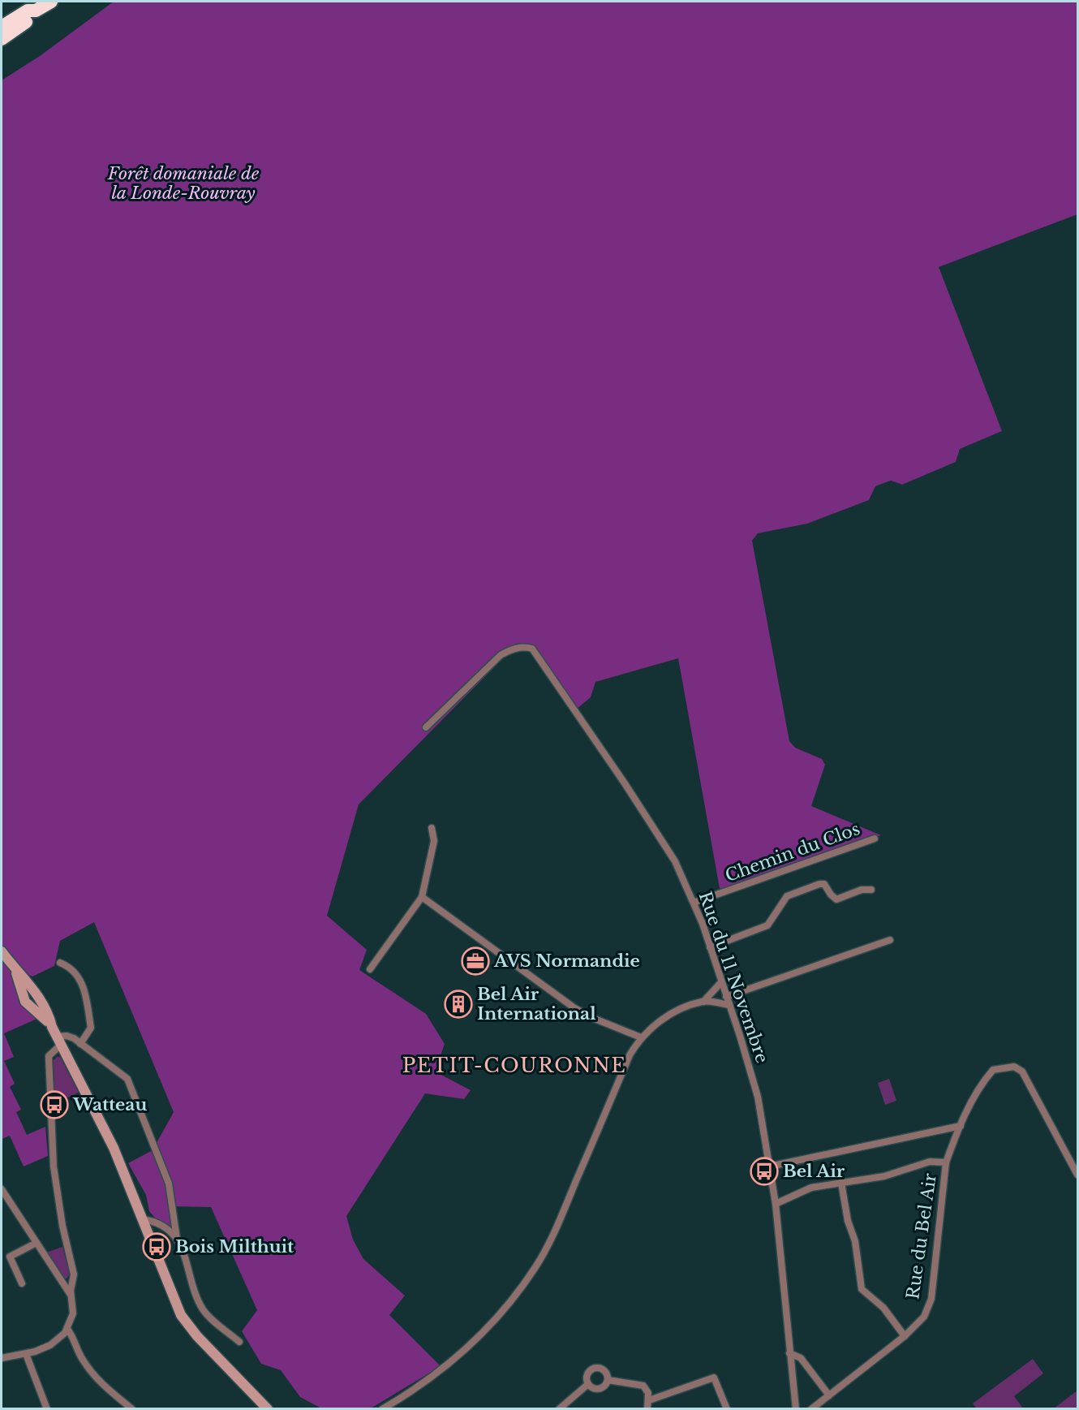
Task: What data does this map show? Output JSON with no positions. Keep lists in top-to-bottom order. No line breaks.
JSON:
{"streets":{"street":["Chemin du Clos","Rue du 11 Novembre","Rue du Bel Air"]},"crossings":[["Chemin du Clos","Rue du 11 Novembre"],["Rue du 11 Novembre","Rue du Bel Air"]],"districts":["PETIT-COURONNE"],"parks":["Forêt domaniale de la Londe-Rouvray"],"places":{"office":["AVS Normandie"],"building":["Bel Air International"],"bus stop":["Watteau","Bel Air","Bois Milthuit"]}}
